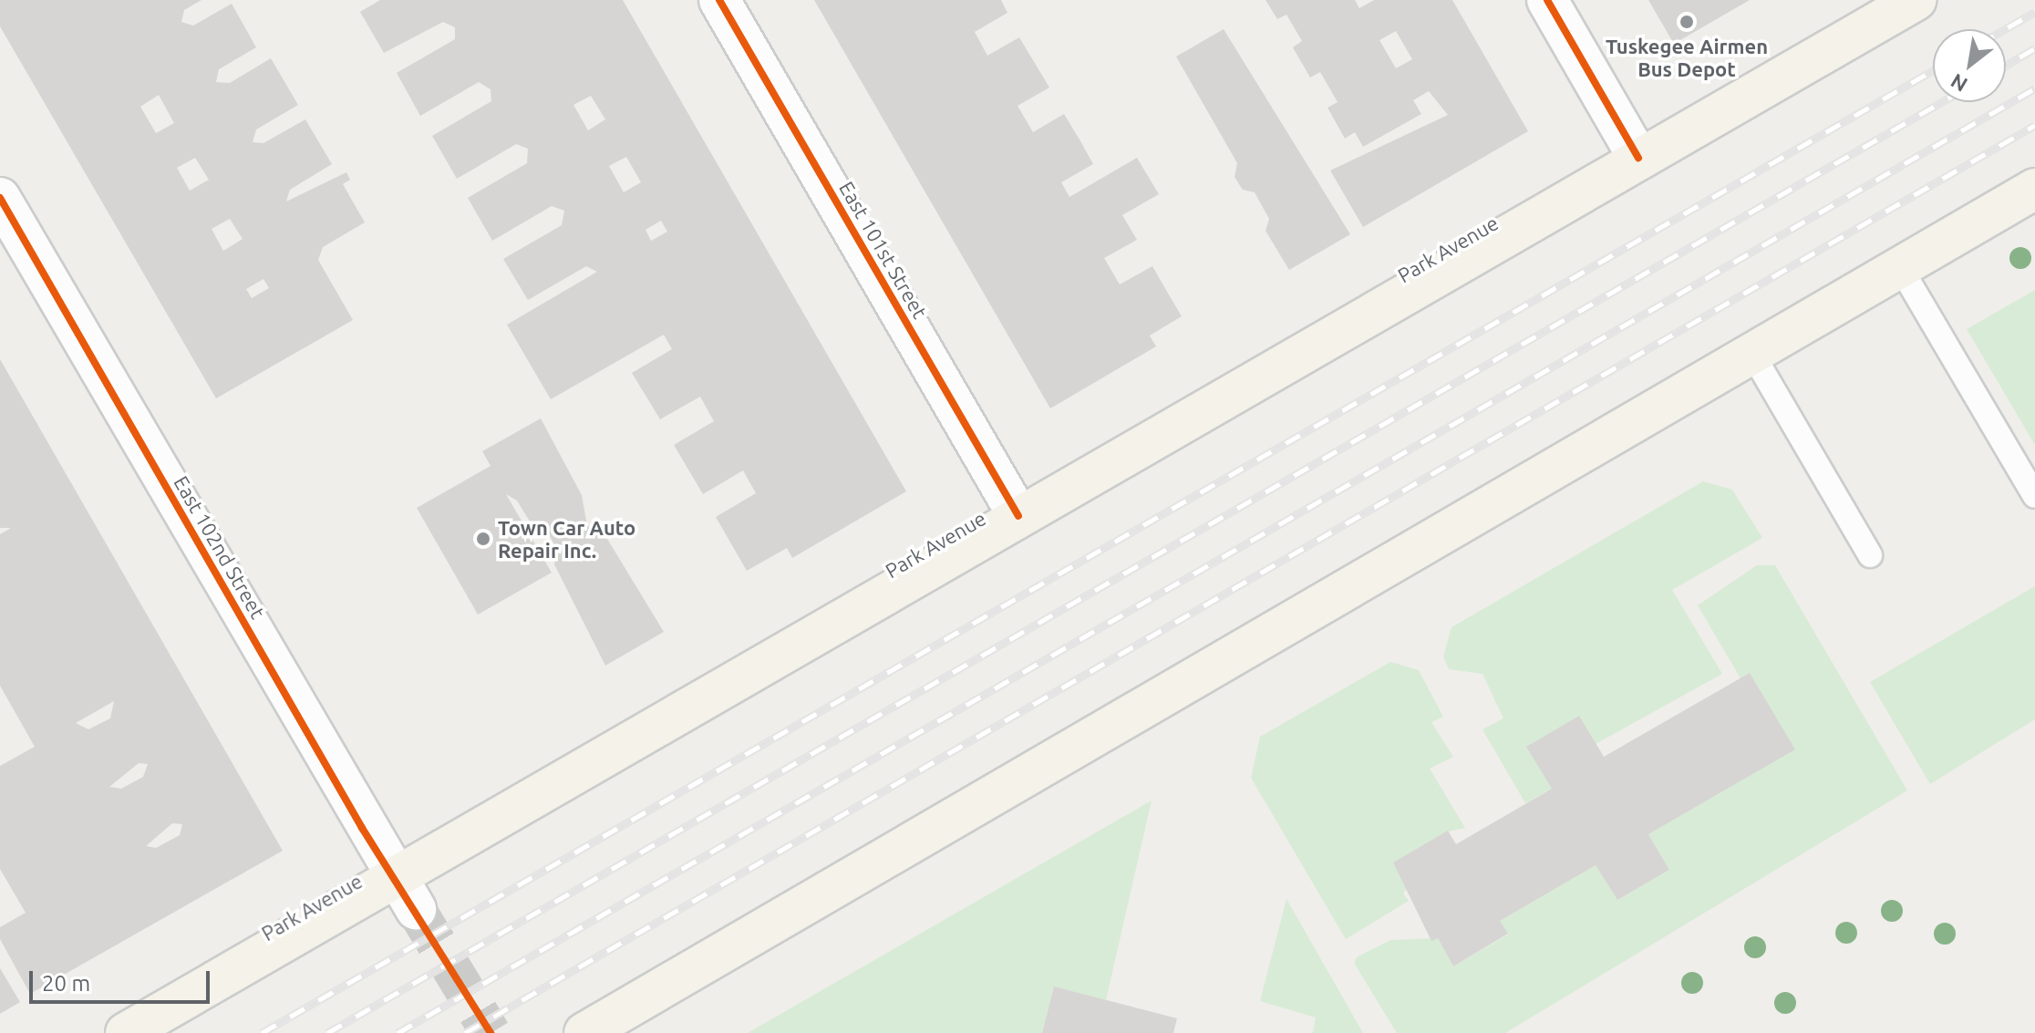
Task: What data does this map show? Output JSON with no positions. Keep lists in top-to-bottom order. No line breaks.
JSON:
{"streets":{"main road":["Park Avenue"],"street":["East 101st Street","East 102nd Street"]},"crossings":[["Park Avenue","East 101st Street"],["Park Avenue","East 102nd Street"]],"places":["Tuskegee Airmen Bus Depot","Town Car Auto Repair Inc."],"scale_bar":"20 m","north":"bottom left"}
